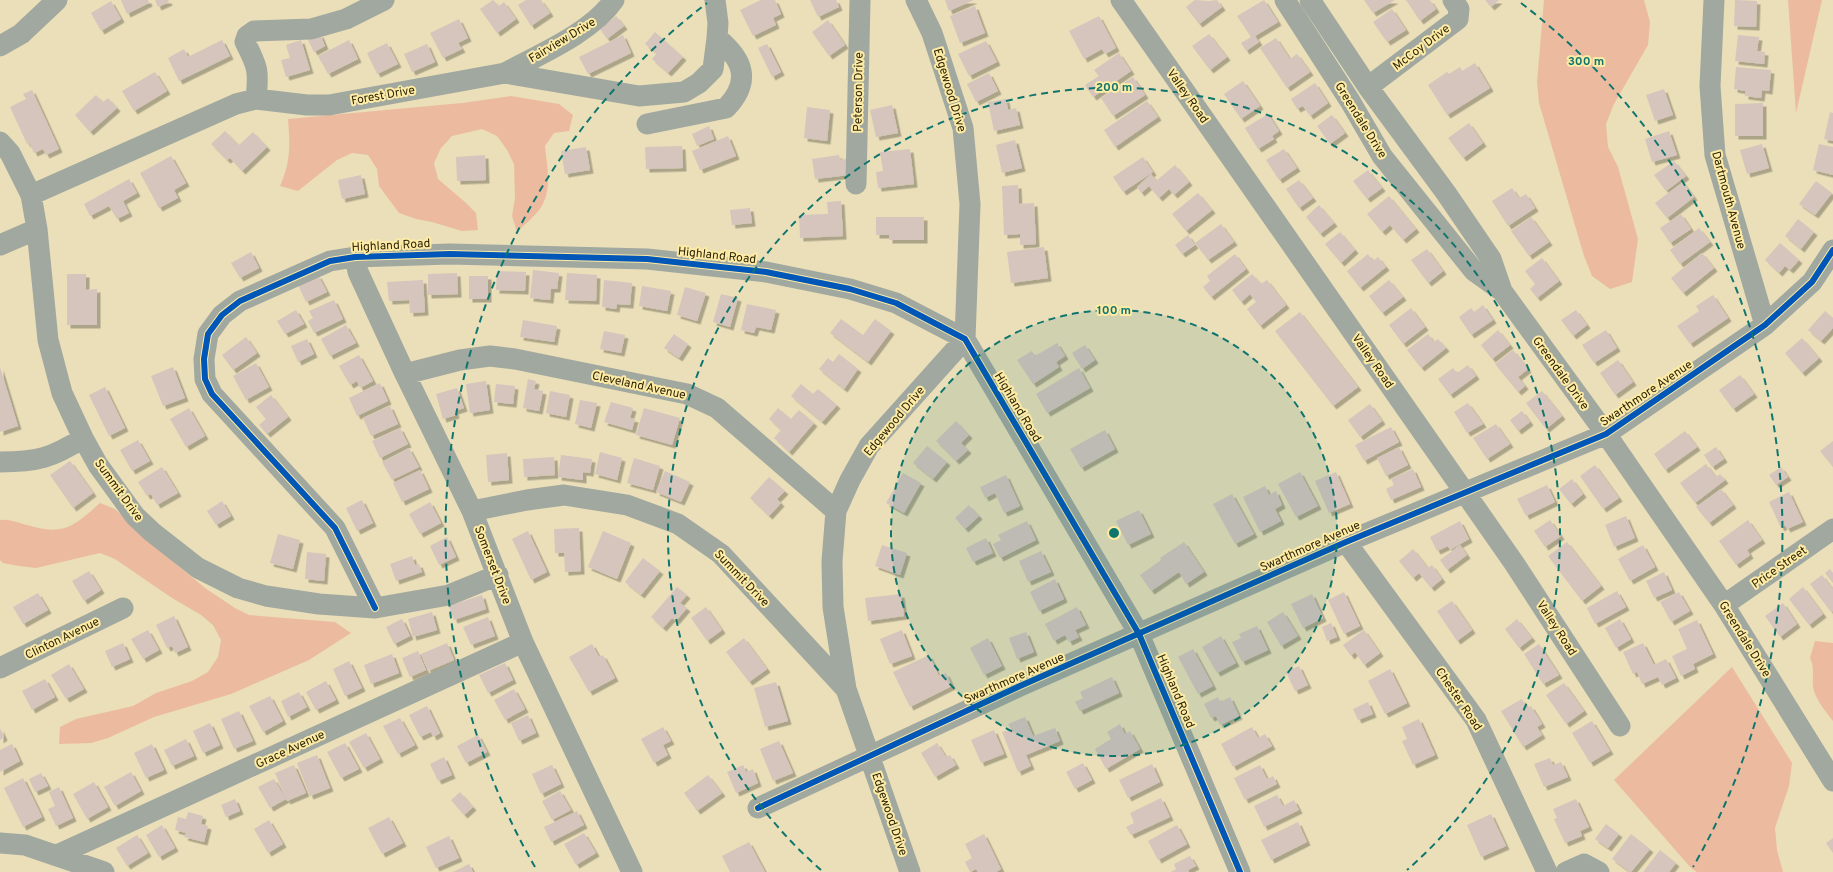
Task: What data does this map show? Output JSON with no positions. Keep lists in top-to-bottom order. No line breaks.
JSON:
{"streets":{"street":["Fairview Drive","McCoy Drive","Edgewood Drive","Peterson Drive","Forest Drive","Valley Road","Greendale Drive","Dartmouth Avenue","Highland Road","Cleveland Avenue","Swarthmore Avenue","Summit Drive","Somerset Drive","Price Street","Clinton Avenue","Chester Road","Grace Avenue"]},"crossings":[["Fairview Drive","Forest Drive"],["Edgewood Drive","Highland Road"],["Edgewood Drive","Cleveland Avenue"],["Edgewood Drive","Swarthmore Avenue"],["Edgewood Drive","Summit Drive"],["Forest Drive","Summit Drive"],["Valley Road","Swarthmore Avenue"],["Greendale Drive","Swarthmore Avenue"],["Greendale Drive","Price Street"],["Dartmouth Avenue","Swarthmore Avenue"],["Highland Road","Swarthmore Avenue"],["Highland Road","Summit Drive"],["Highland Road","Somerset Drive"],["Cleveland Avenue","Somerset Drive"],["Swarthmore Avenue","Chester Road"],["Summit Drive","Somerset Drive"],["Somerset Drive","Grace Avenue"]],"rings":["300 m","200 m","100 m"]}
